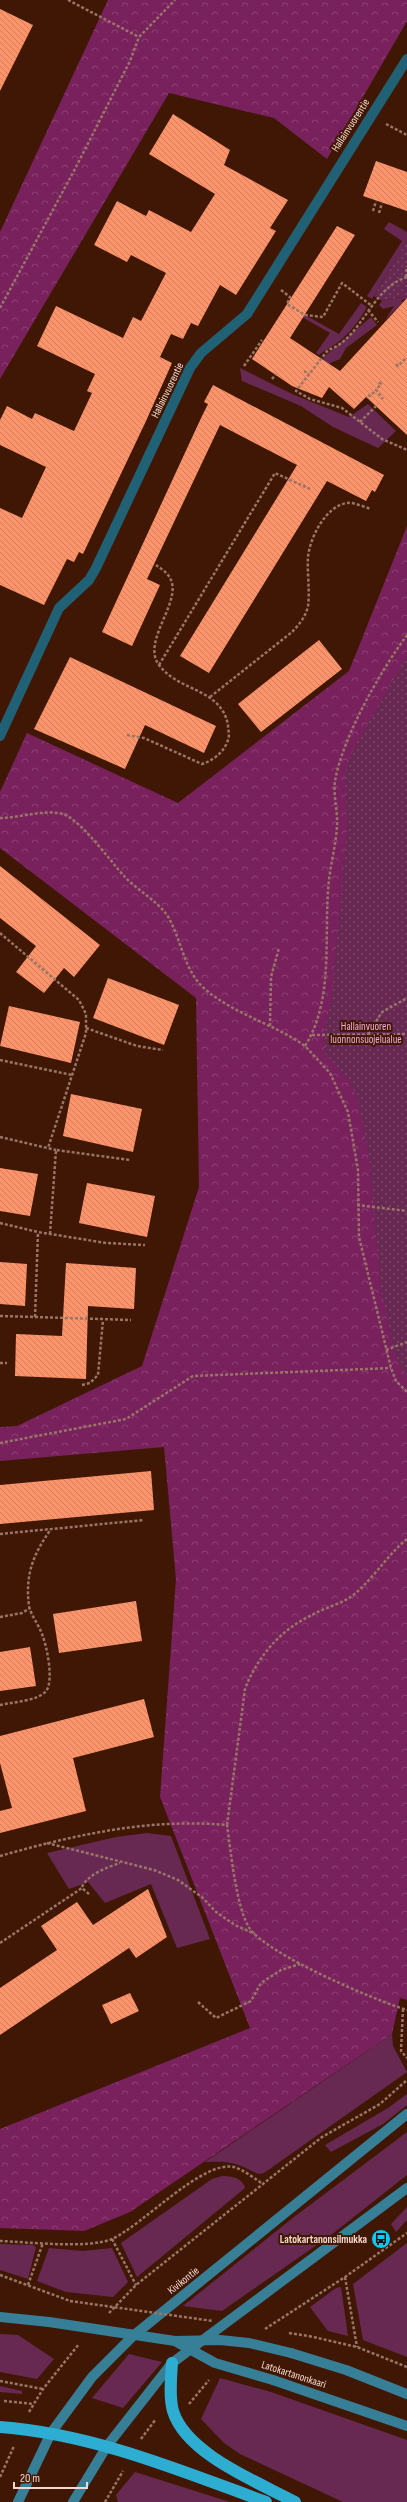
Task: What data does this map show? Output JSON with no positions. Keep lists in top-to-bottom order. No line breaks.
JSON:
{"streets":{"street":["Hallainvuorentie","Kivikontie","Latokartanonkaari"]},"parks":["Hallainvuoren luonnonsuojelualue"],"places":{"bus stop":["Latokartanonsilmukka"]},"scale_bar":"20 m"}
